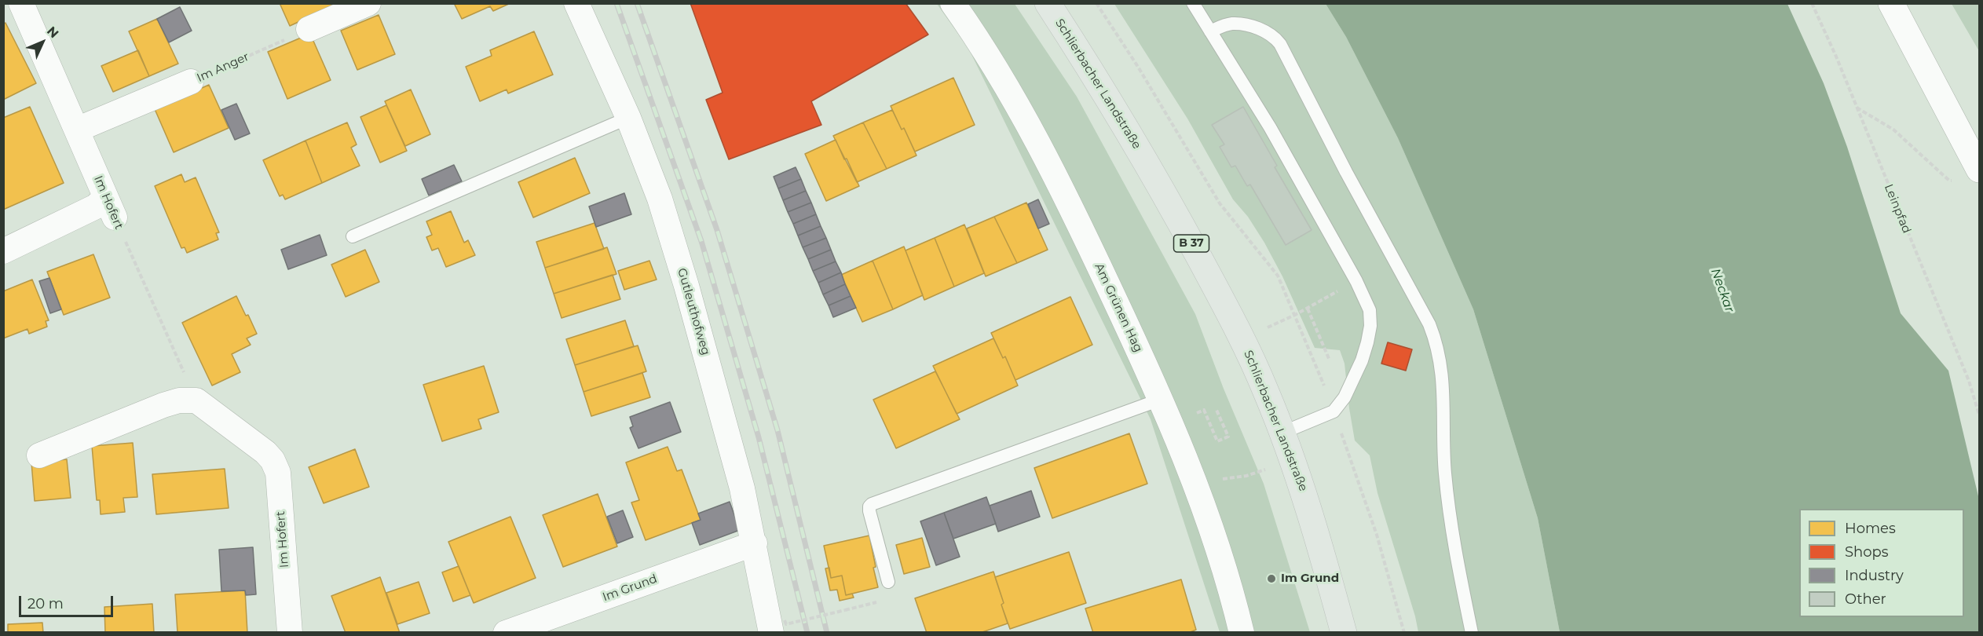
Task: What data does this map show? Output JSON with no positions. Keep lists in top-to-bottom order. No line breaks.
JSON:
{"streets":{"main road":["Schlierbacher Landstraße","B 37"],"street":["Im Anger","Im Hofert","Am Grünen Hag","Gutleuthofweg","Im Grund"],"path":["Leinpfad"]},"crossings":[["Im Anger","Im Hofert"],["Gutleuthofweg","Im Grund"]],"water":["Neckar"],"places":["Im Grund"],"legend":["Homes","Shops","Industry","Other"],"scale_bar":"20 m","north":"top right"}
